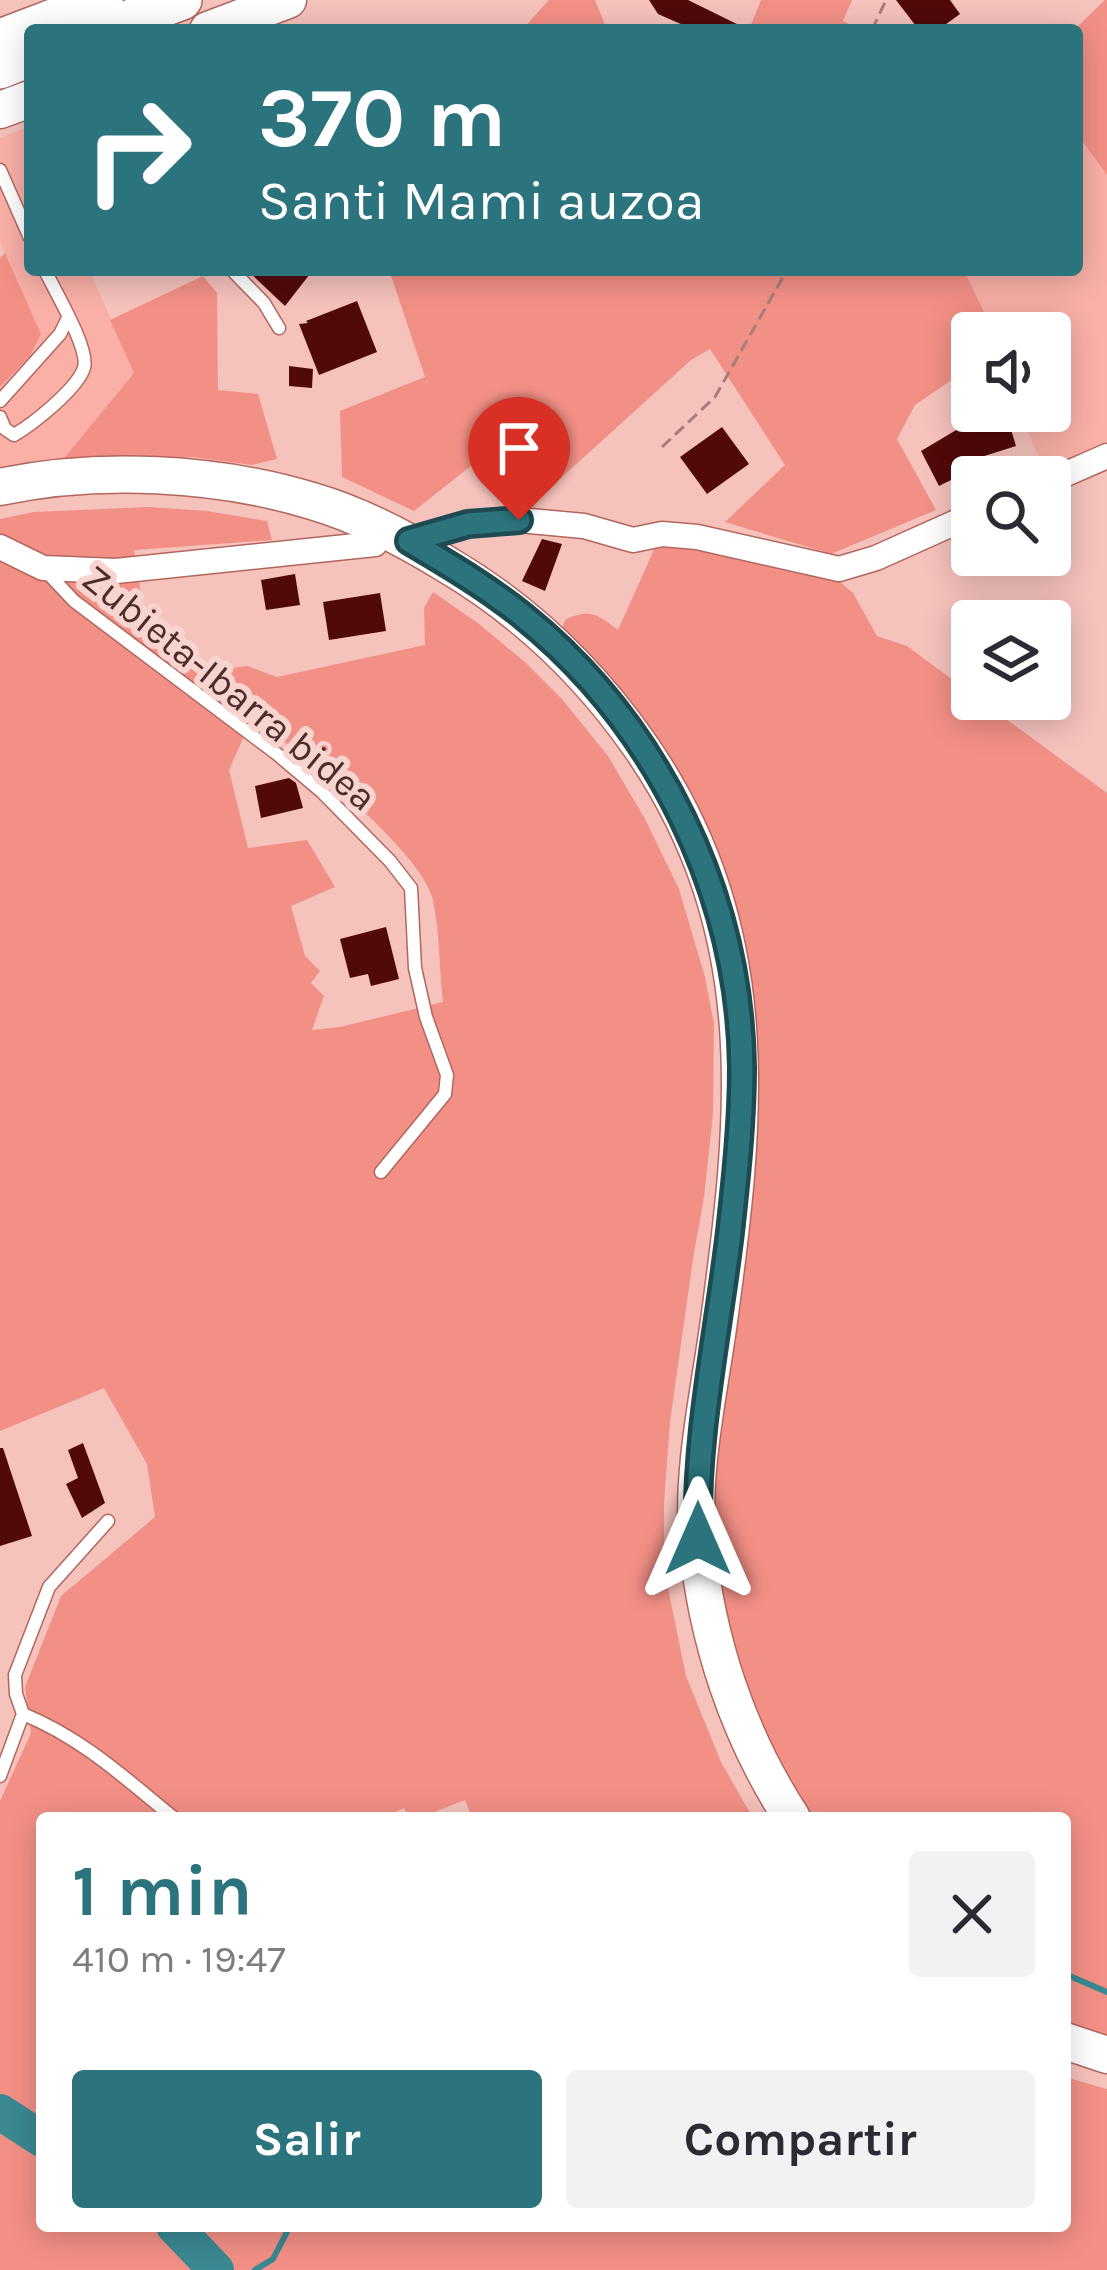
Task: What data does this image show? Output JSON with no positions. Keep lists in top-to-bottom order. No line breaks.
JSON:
{"streets":{"lane":["Zubieta-Ibarra bidea"]},"page":{"turn":["370 m","Santi Mami auzoa"],"heading":["1 min","410 m · 19:47"],"buttons":["Salir","Compartir"]}}
